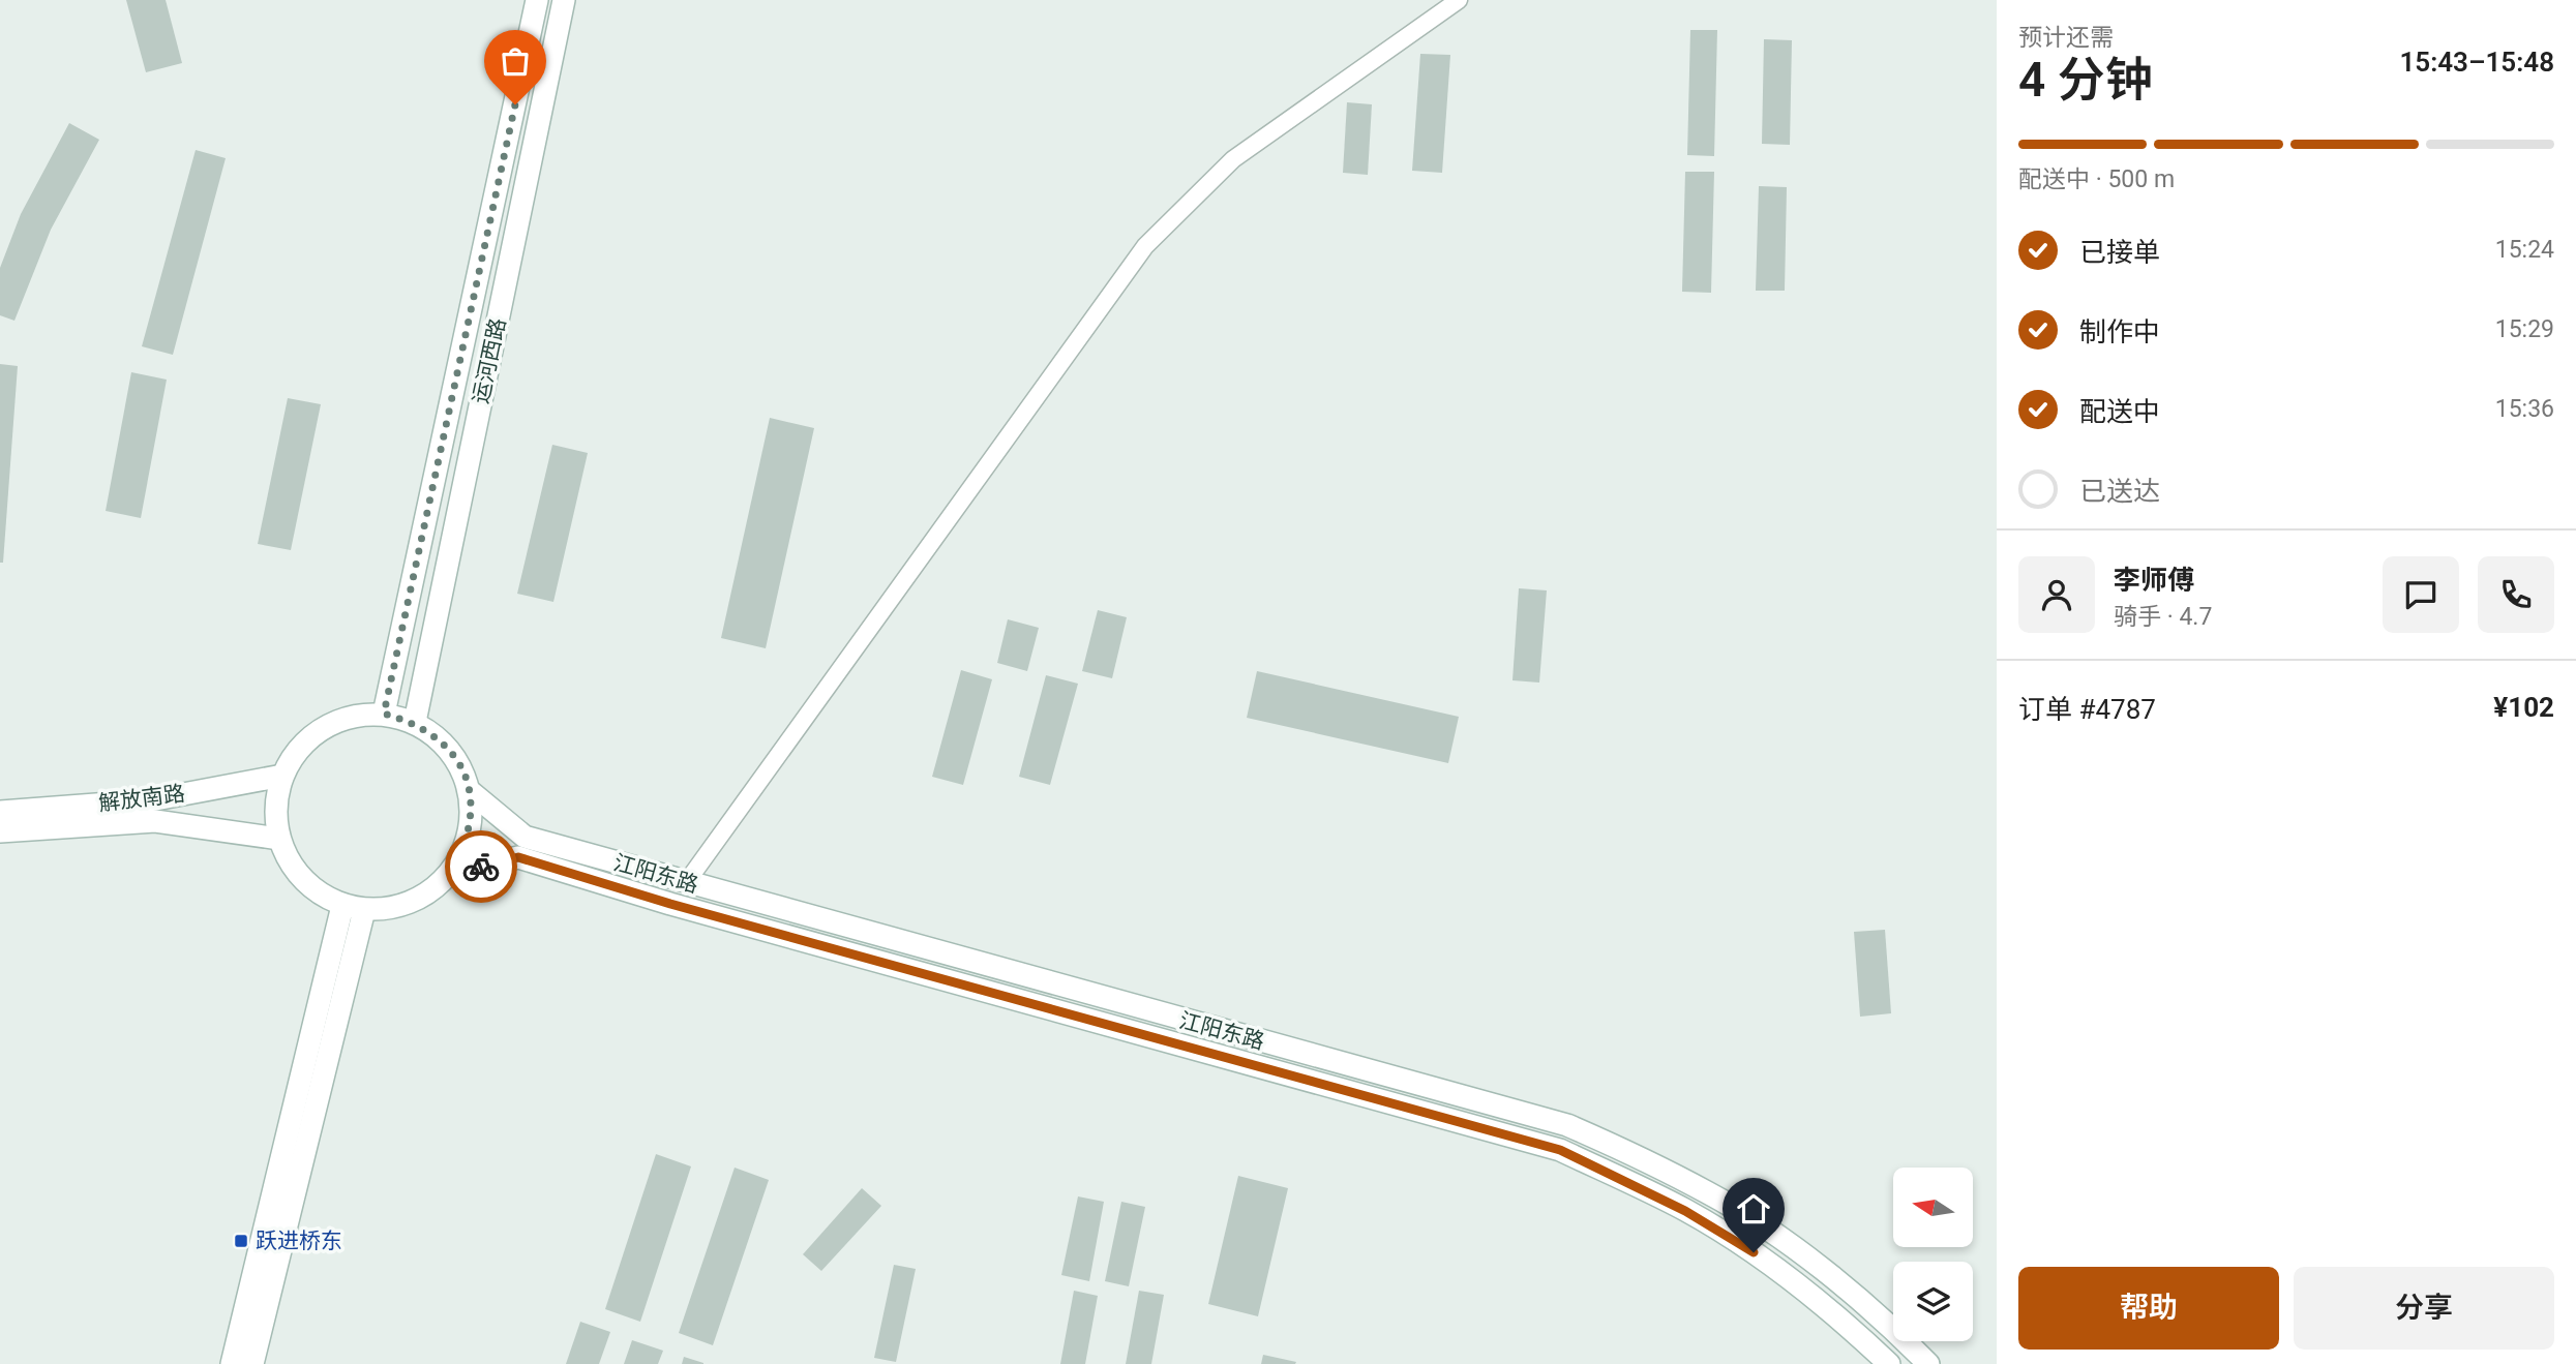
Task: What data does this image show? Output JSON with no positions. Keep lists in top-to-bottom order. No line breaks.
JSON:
{"streets":{"main road":["运河西路","解放南路","江阳东路"]},"crossings":[["运河西路","解放南路"],["运河西路","江阳东路"],["解放南路","江阳东路"]],"places":{"transit":["跃进桥东"]},"north":"left","page":{"heading":["4 分钟","预计还需","15:43–15:48"],"panel":["李师傅","骑手 · 4.7","订单 #4787","¥102"],"bar":"配送中 · 500 m","list":[["已接单","15:24"],["制作中","15:29"],["配送中","15:36"],"已送达"],"buttons":["帮助","分享"]}}
